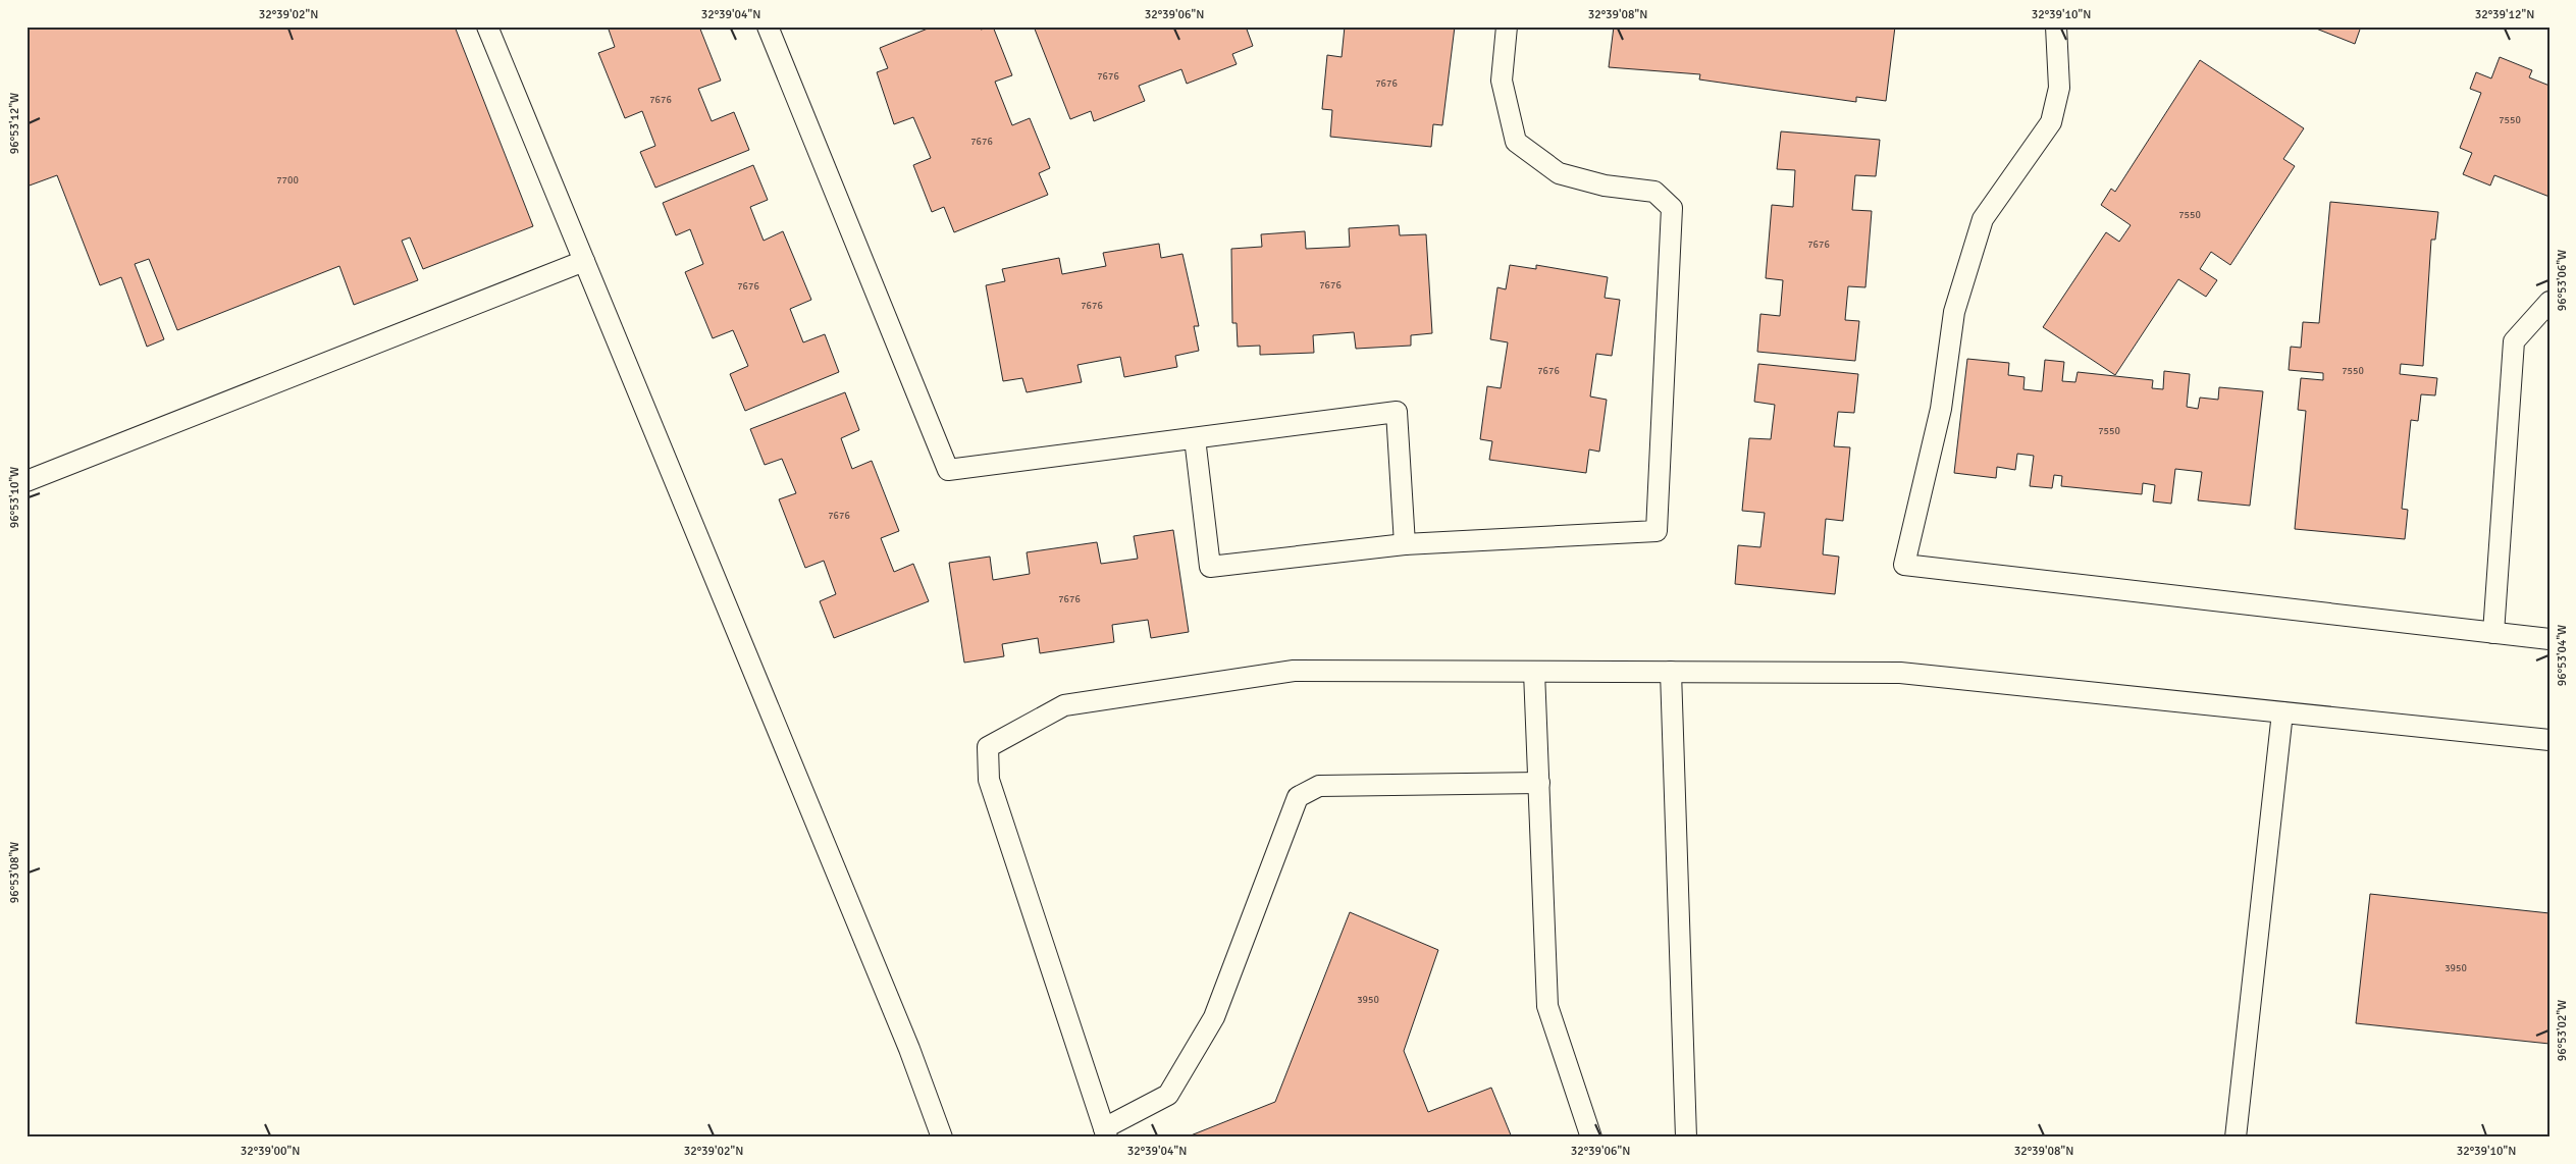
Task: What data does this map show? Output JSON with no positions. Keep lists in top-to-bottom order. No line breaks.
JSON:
{"house_numbers":["7676","7676","7676","7550","7676","7700","7550","7676","7676","7676","7676","7676","7550","7550","7676","7676","3950","3950"],"coordinates":["32°39'02\"N","32°39'04\"N","32°39'06\"N","32°39'08\"N","32°39'10\"N","32°39'12\"N","96°53'12\"W","96°53'06\"W","96°53'10\"W","96°53'04\"W","96°53'08\"W","96°53'02\"W","32°39'00\"N"]}
